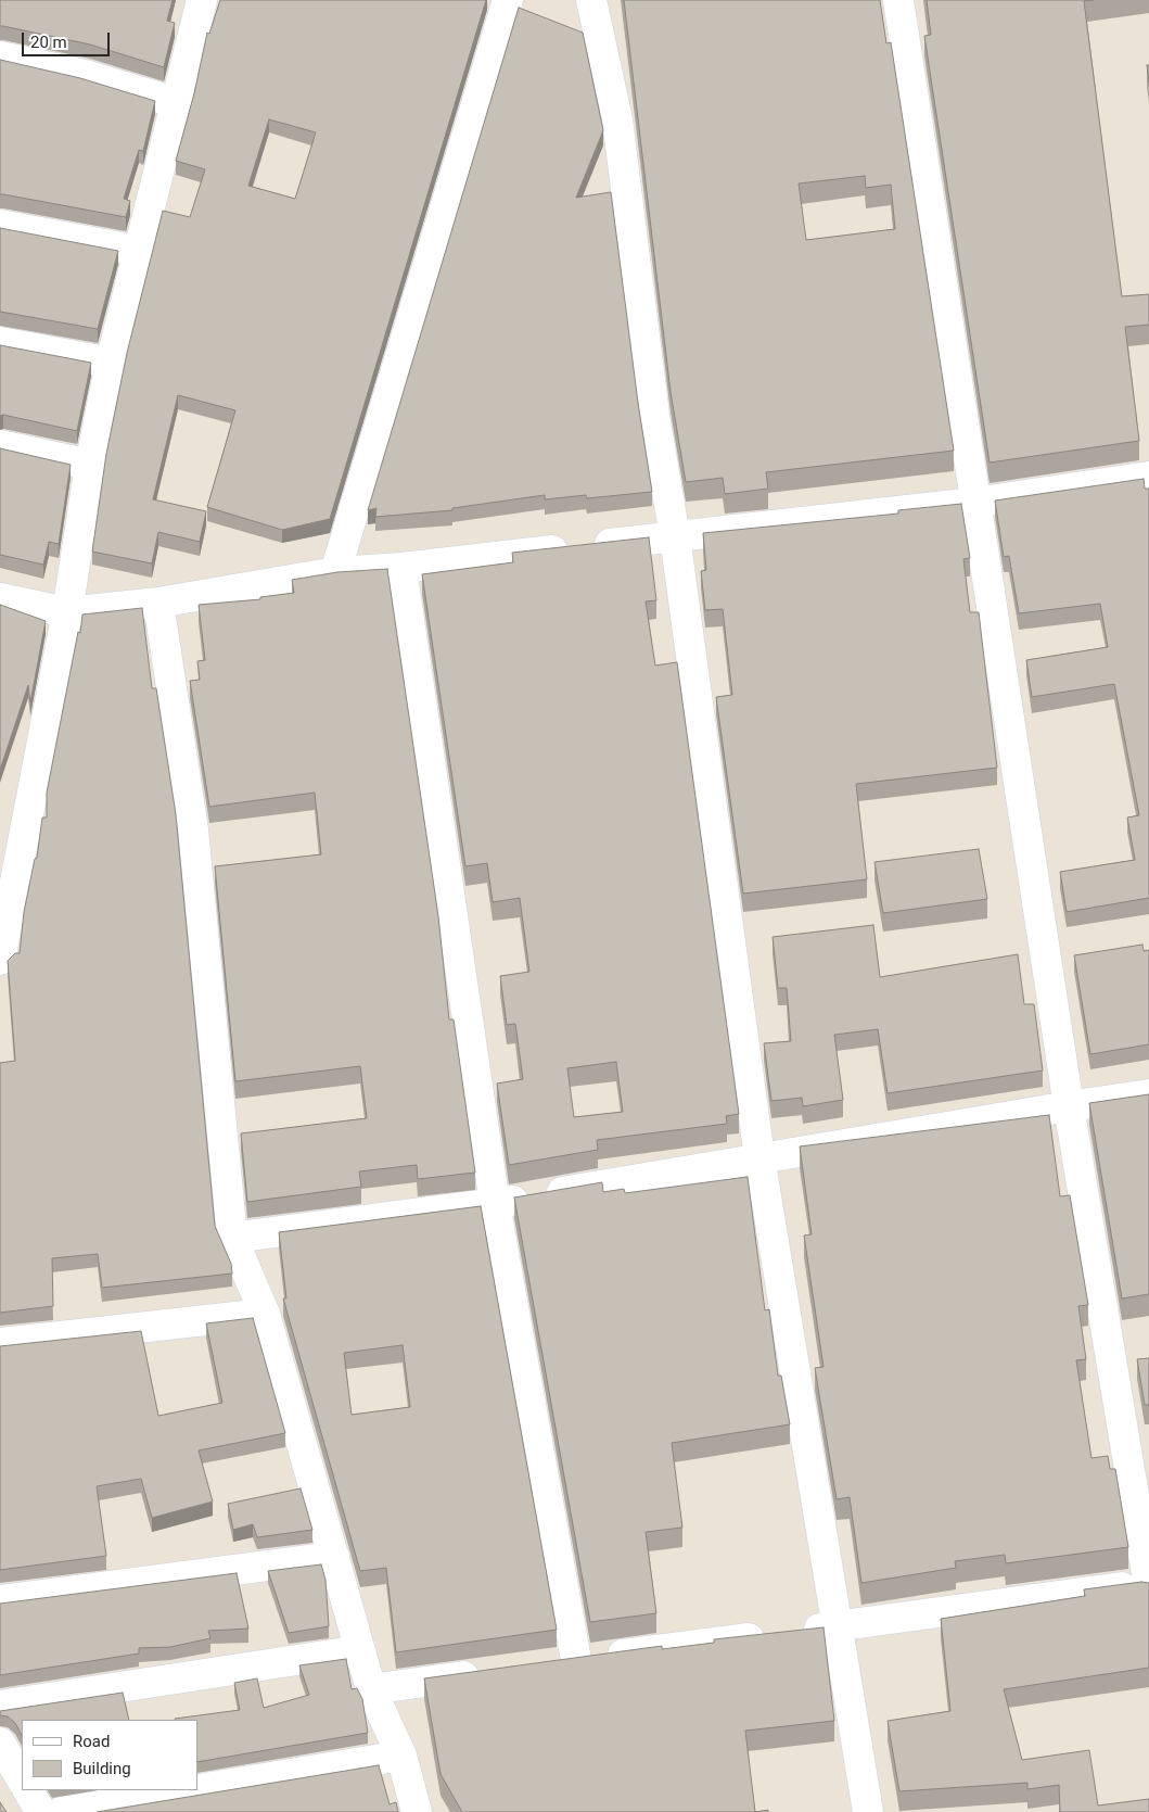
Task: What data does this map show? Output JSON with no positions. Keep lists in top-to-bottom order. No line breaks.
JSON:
{"legend":["Road","Building"],"scale_bar":"20 m"}
